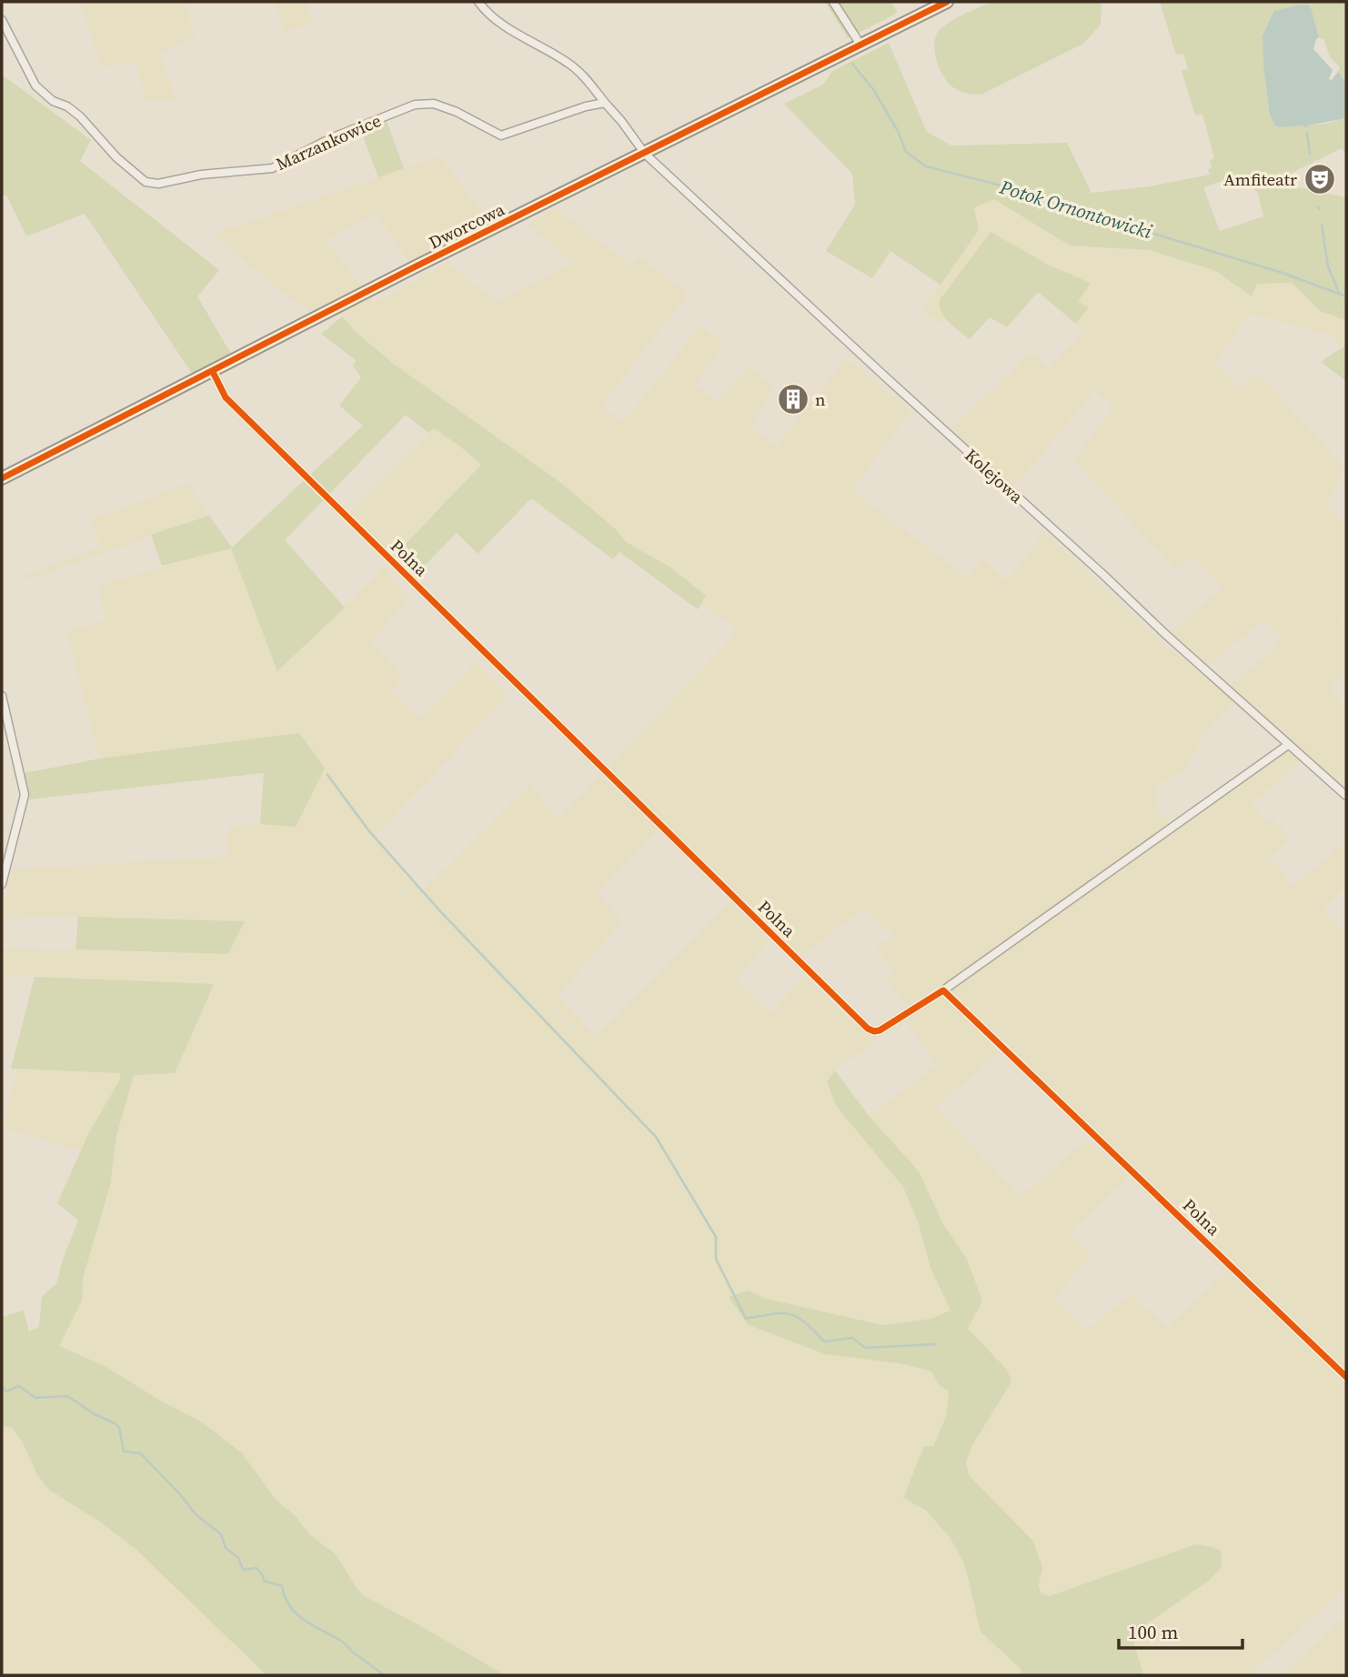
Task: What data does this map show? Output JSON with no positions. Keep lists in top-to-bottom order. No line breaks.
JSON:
{"streets":{"street":["Marzankowice","Dworcowa","Kolejowa","Polna"]},"crossings":[["Dworcowa","Kolejowa"],["Dworcowa","Polna"],["Kolejowa","Polna"]],"water":["Potok Ornontowicki"],"places":{"theatre":["Amfiteatr"],"building":["n"]},"scale_bar":"100 m"}
